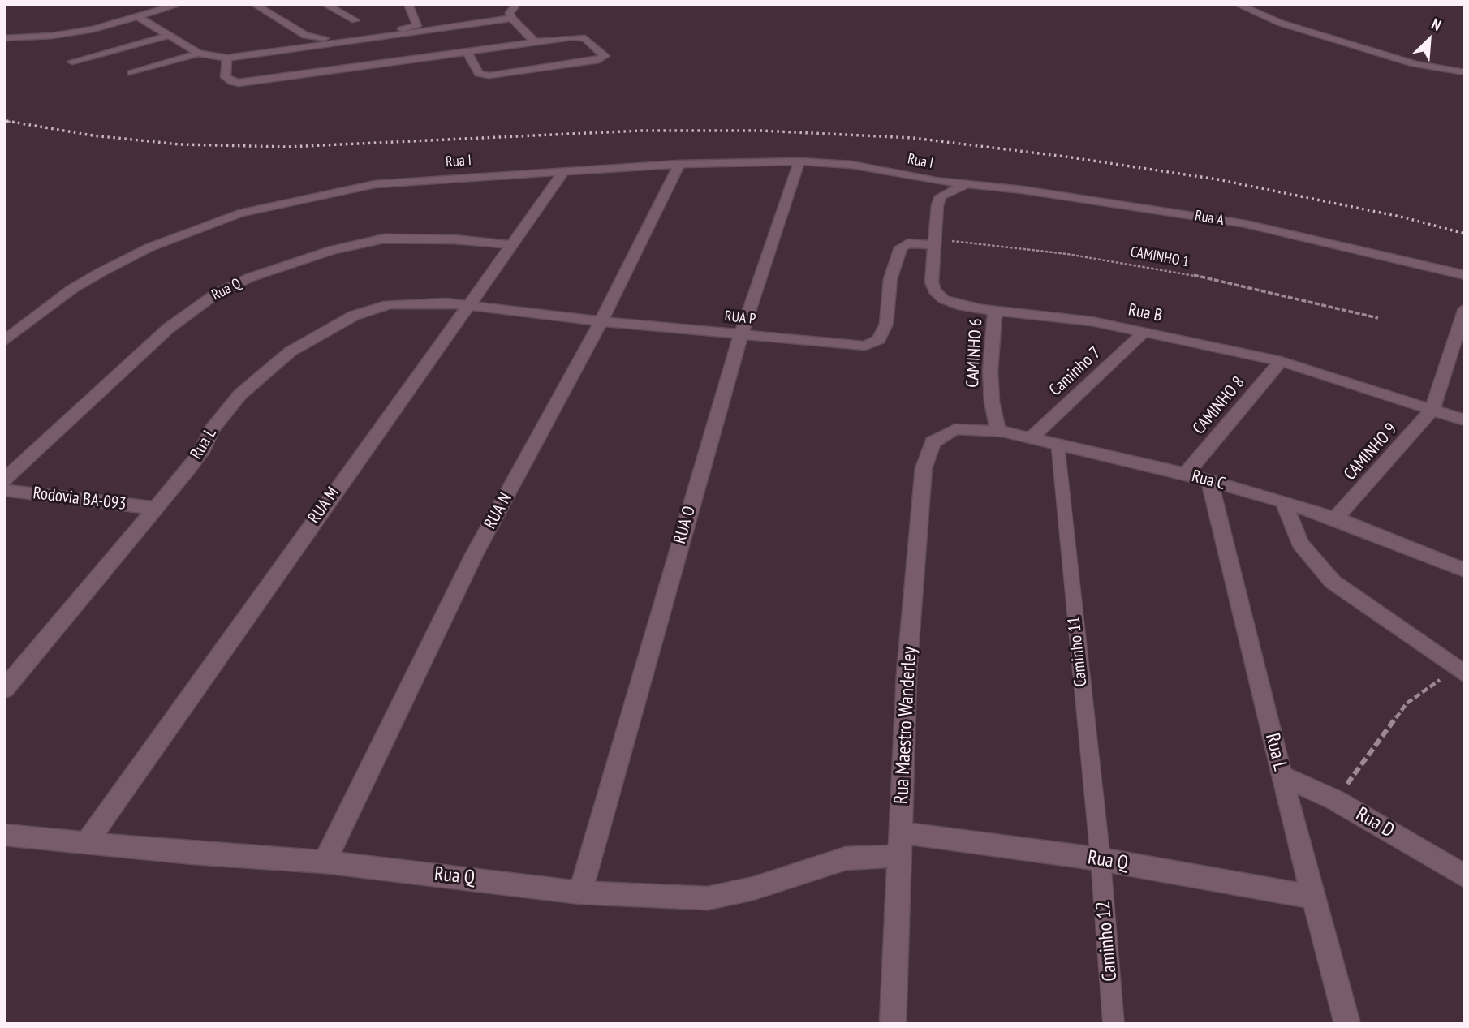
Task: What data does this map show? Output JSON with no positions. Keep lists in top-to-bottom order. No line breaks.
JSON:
{"streets":{"street":["Rua I","Rua A","Rua Q","Rua B","RUA P","CAMINHO 6","Caminho 7","CAMINHO 8","Rua L","CAMINHO 9","Rua C","Rodovia BA-093","RUA M","RUA N","RUA O","Rua Maestro Wanderley","Rua D"],"lane":["Caminho 11","Caminho 12"],"path":["CAMINHO 1"]},"crossings":[["Rua I","Rua A"],["Rua I","RUA M"],["Rua I","RUA N"],["Rua I","RUA O"],["Rua A","Rua B"],["CAMINHO 1","Rua B"],["CAMINHO 1","RUA P"],["Rua Q","Rua L"],["Rua Q","RUA M"],["Rua Q","RUA N"],["Rua Q","RUA O"],["Rua Q","Caminho 11"],["Rua Q","Rua Maestro Wanderley"],["Rua Q","Caminho 12"],["Rua B","RUA P"],["Rua B","CAMINHO 6"],["Rua B","Caminho 7"],["Rua B","CAMINHO 8"],["Rua B","CAMINHO 9"],["RUA P","Rua L"],["RUA P","RUA M"],["RUA P","RUA N"],["RUA P","RUA O"],["CAMINHO 6","Rua C"],["Caminho 7","Rua C"],["CAMINHO 8","Rua C"],["Rua L","Rua C"],["Rua L","Rodovia BA-093"],["Rua L","RUA M"],["Rua L","Rua D"],["CAMINHO 9","Rua C"],["Rua C","Caminho 11"],["Rua C","Rua Maestro Wanderley"],["Caminho 11","Caminho 12"]],"north":"top right"}
